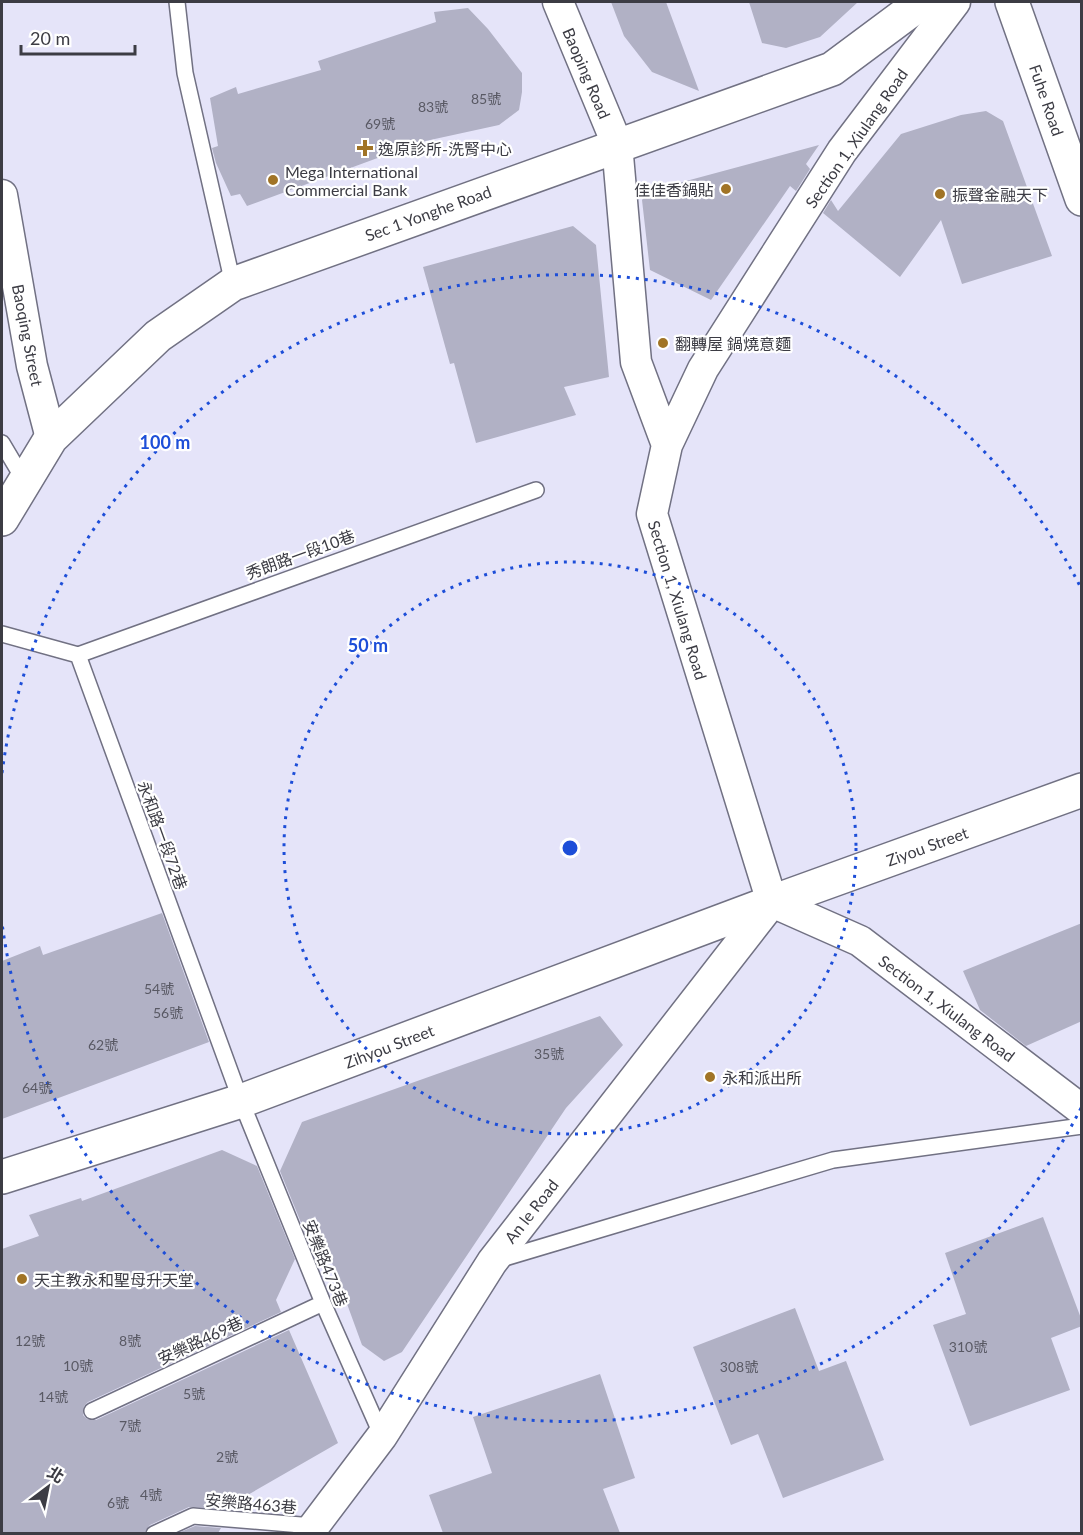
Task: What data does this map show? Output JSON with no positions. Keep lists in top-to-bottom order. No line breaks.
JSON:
{"streets":{"street":["Baoping Road","Fuhe Road","Section 1, Xiulang Road","Sec 1 Yonghe Road","Baoqing Street","Ziyou Street","Zihyou Street","An le Road"],"lane":["秀朗路一段10巷","永和路一段72巷","安樂路473巷","安樂路469巷","安樂路463巷"]},"crossings":[["Baoping Road","Section 1, Xiulang Road"],["Baoping Road","Sec 1 Yonghe Road"],["Section 1, Xiulang Road","Ziyou Street"],["Section 1, Xiulang Road","Zihyou Street"],["Section 1, Xiulang Road","An le Road"],["Sec 1 Yonghe Road","Baoqing Street"],["秀朗路一段10巷","永和路一段72巷"],["永和路一段72巷","Zihyou Street"],["永和路一段72巷","安樂路473巷"],["Ziyou Street","Zihyou Street"],["Ziyou Street","An le Road"],["Zihyou Street","An le Road"],["Zihyou Street","安樂路473巷"],["An le Road","安樂路473巷"],["An le Road","安樂路463巷"],["安樂路473巷","安樂路469巷"]],"places":{"health":["逸原診所-洗腎中心"],"other":["Mega International Commercial Bank","佳佳香鍋貼","振聲金融天下","翻轉屋 鍋燒意麵","永和派出所","天主教永和聖母升天堂"]},"house_numbers":["85號","83號","69號","54號","56號","62號","35號","64號","12號","8號","310號","10號","308號","5號","14號","7號","2號","4號","6號"],"scale_bar":"20 m","north":"top right","rings":["100 m","50 m"]}
